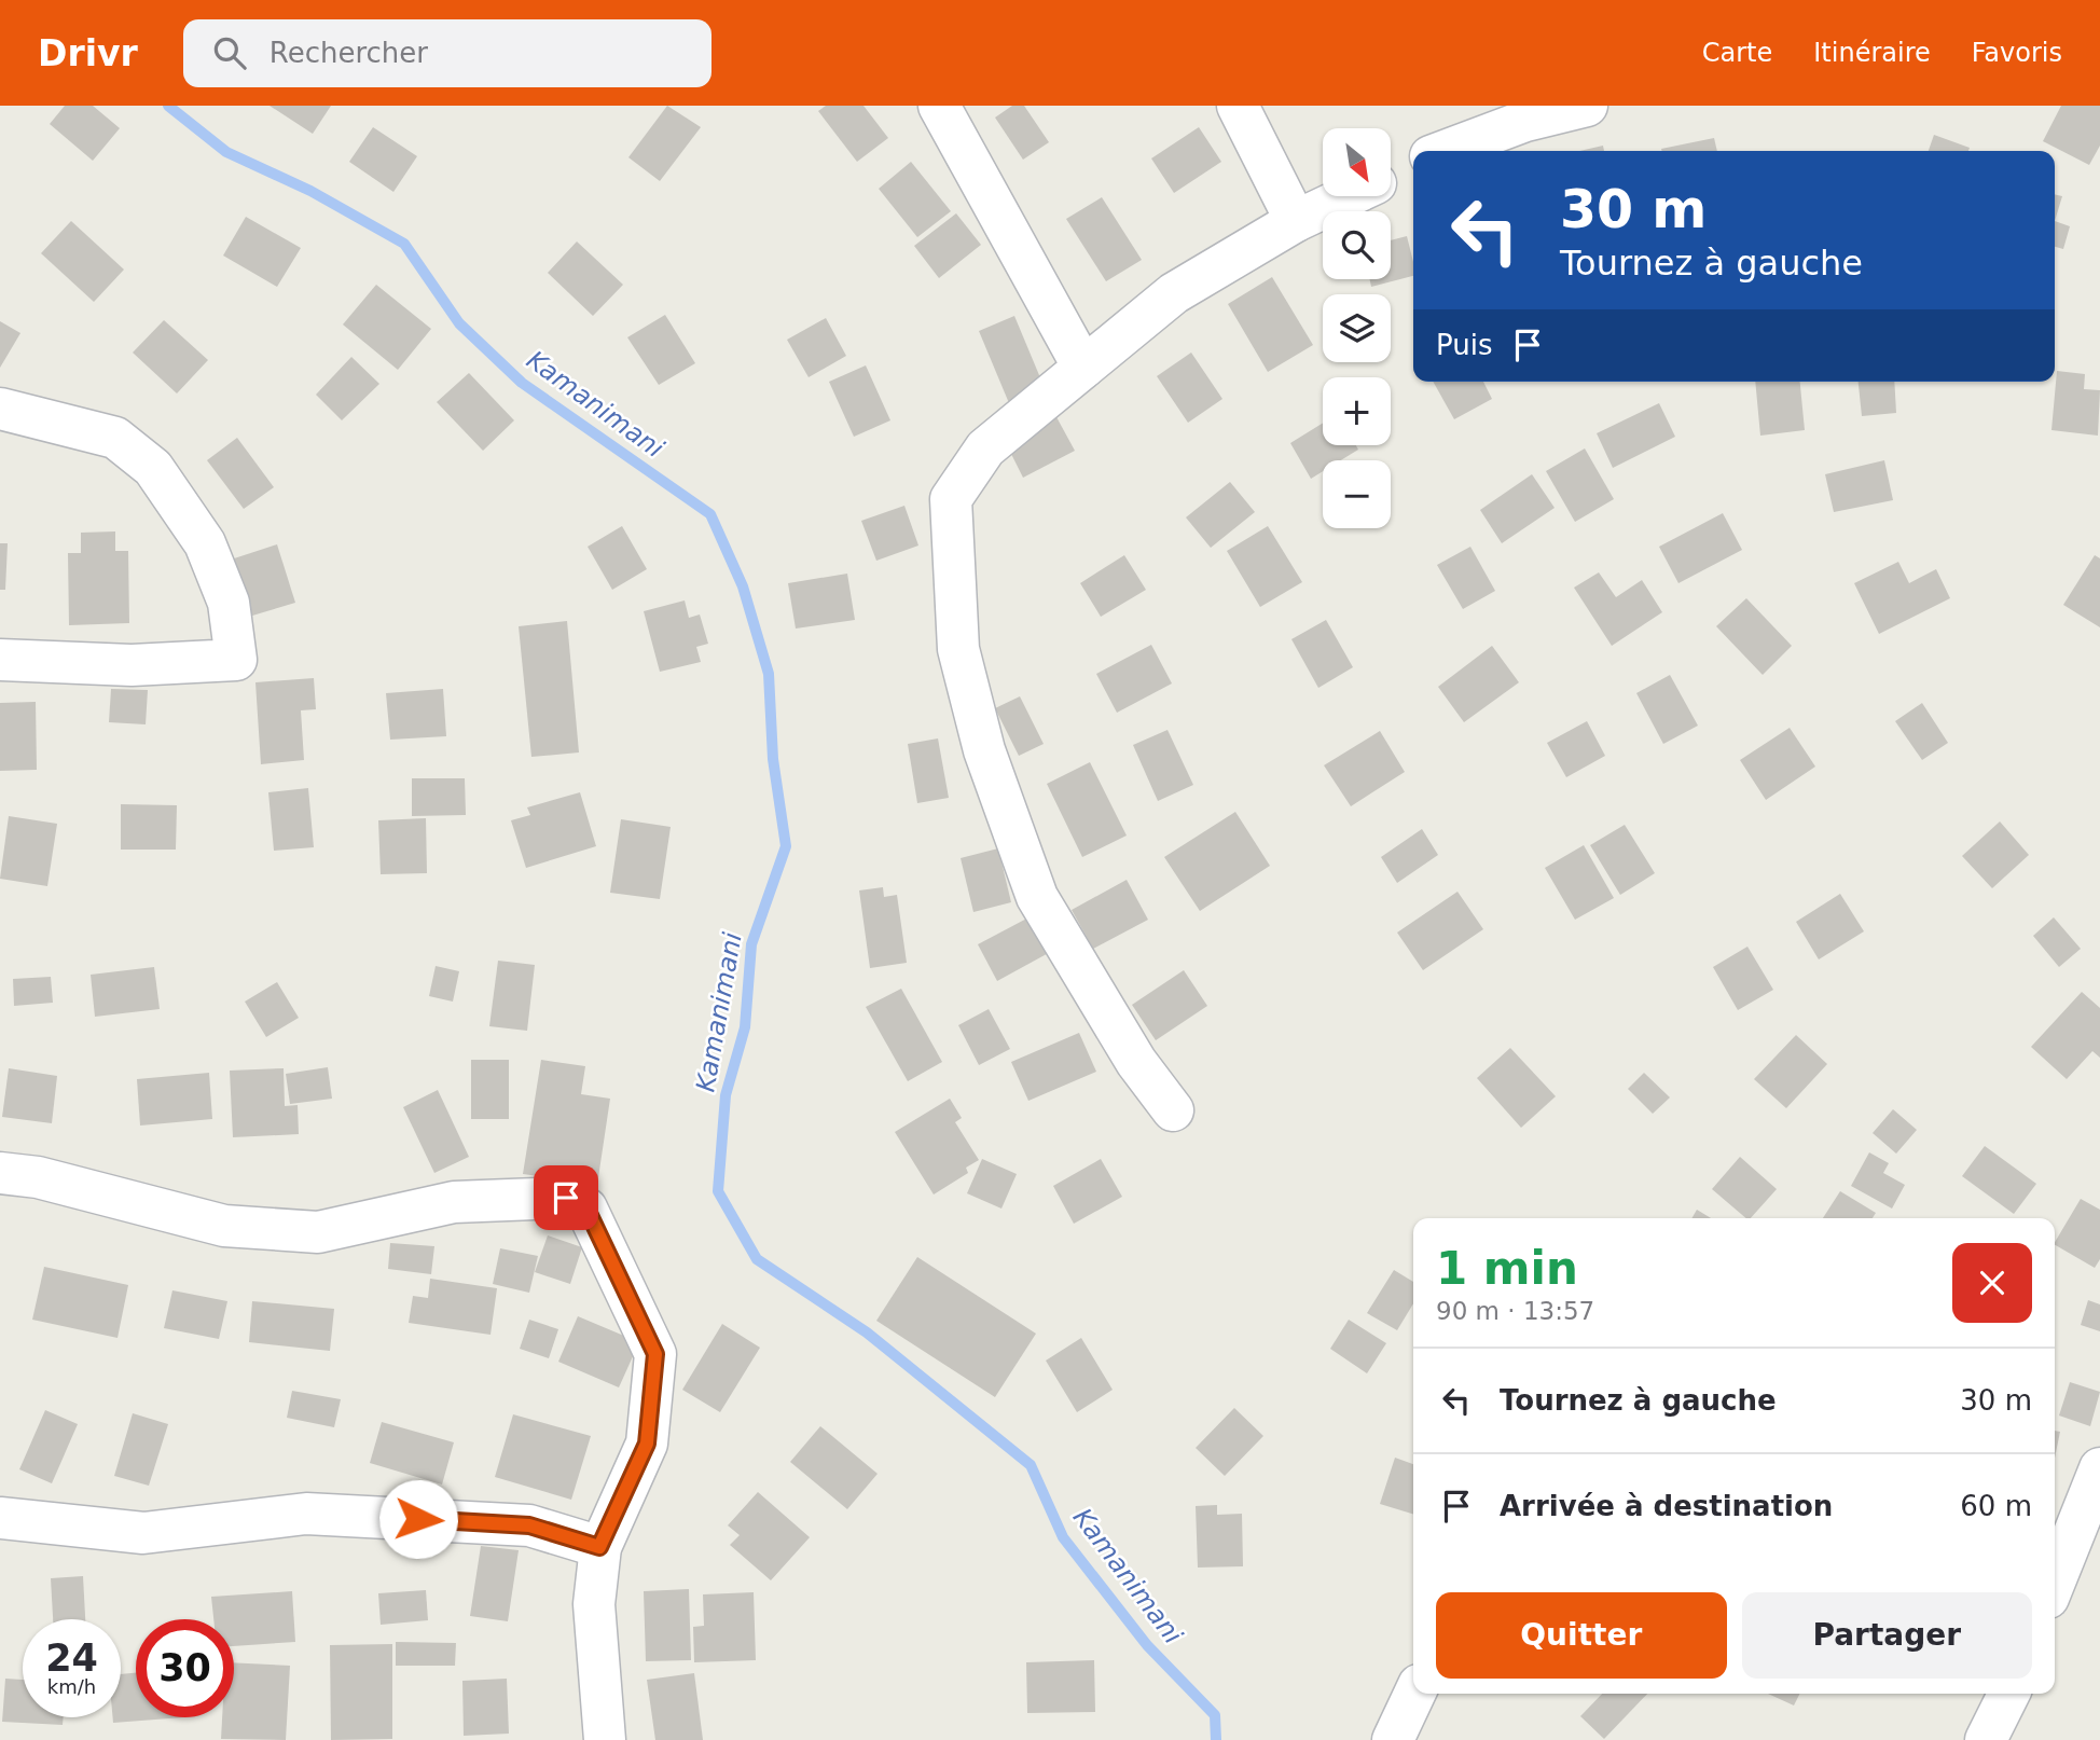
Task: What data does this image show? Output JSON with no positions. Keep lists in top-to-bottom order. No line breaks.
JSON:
{"water":["Kamanimani"],"north":"bottom right","page":{"header":"Drivr","search":"Rechercher","nav":["Carte","Itinéraire","Favoris"],"map_buttons":["+","−"],"turn":["30 m","Tournez à gauche"],"then":"Puis","heading":["1 min","90 m · 13:57"],"list":[{"name":"Tournez à gauche","value":"30 m"},{"name":"Arrivée à destination","value":"60 m"}],"buttons":["Quitter","Partager"],"speed":"24 km/h","limit":"30"}}
